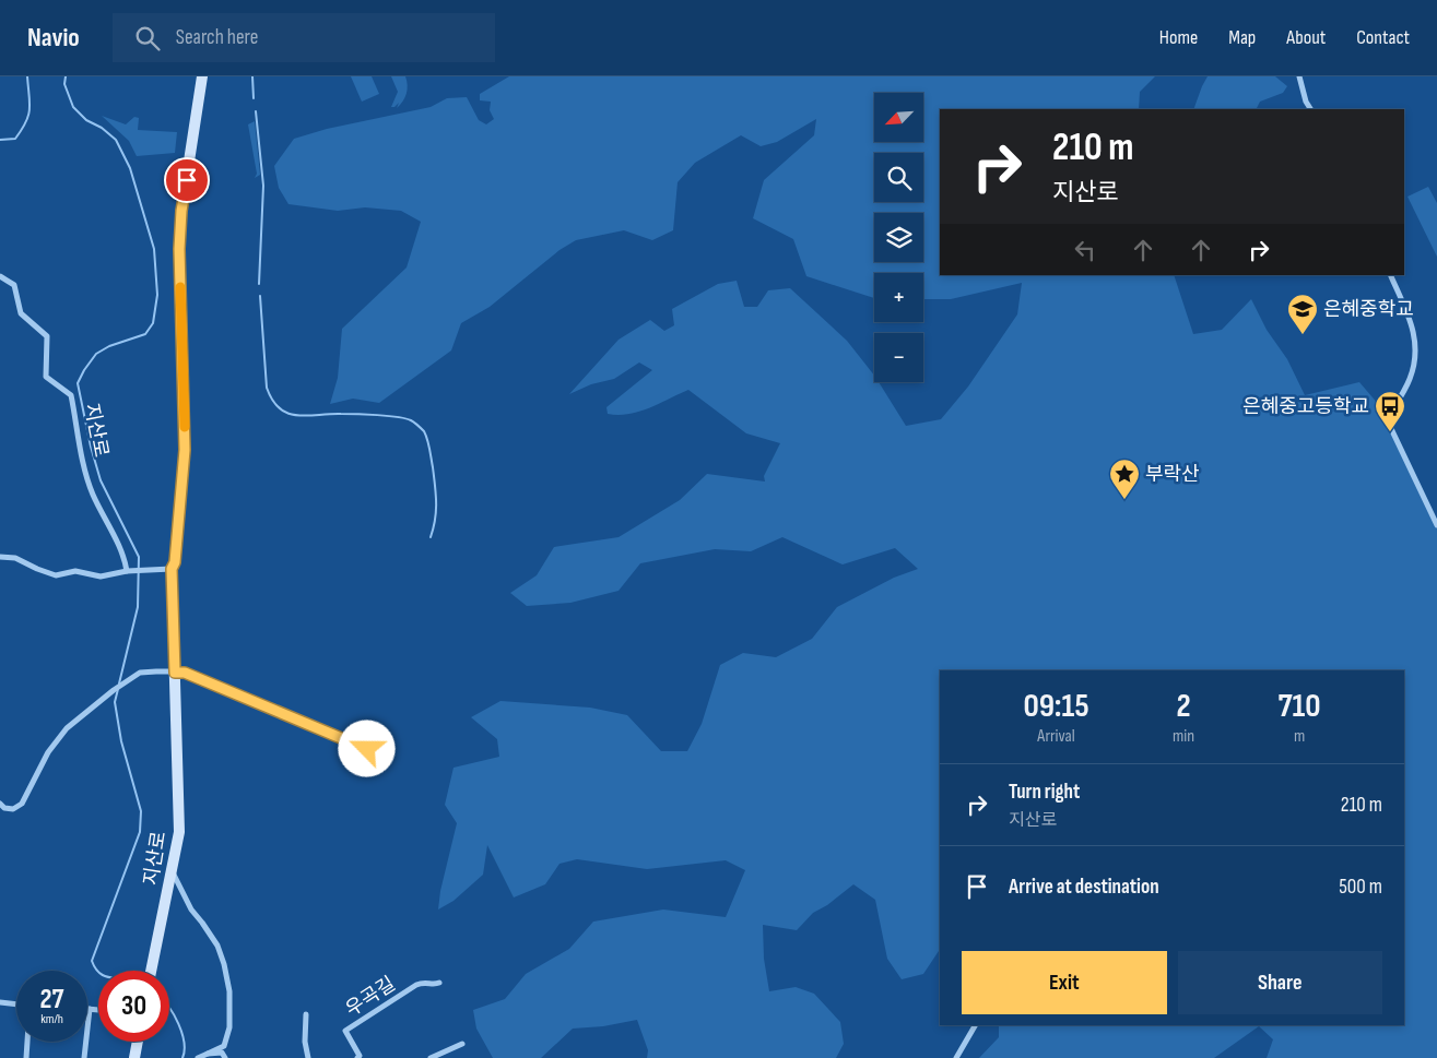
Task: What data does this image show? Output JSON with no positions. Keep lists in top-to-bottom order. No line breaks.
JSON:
{"streets":{"main road":["지산로"],"street":["우곡길"]},"places":{"school or university":["은혜중학교"],"bus stop":["은혜중고등학교"],"place":["부락산"]},"north":"bottom left","page":{"header":"Navio","search":"Search here","nav":["Home","Map","About","Contact"],"map_buttons":["+","−"],"turn":["210 m","지산로"],"eta":["09:15","Arrival","2","min","710","m"],"list":[{"name":"Turn right","note":"지산로","value":"210 m"},{"name":"Arrive at destination","value":"500 m"}],"buttons":["Exit","Share"],"speed":"27 km/h","limit":"30"}}
